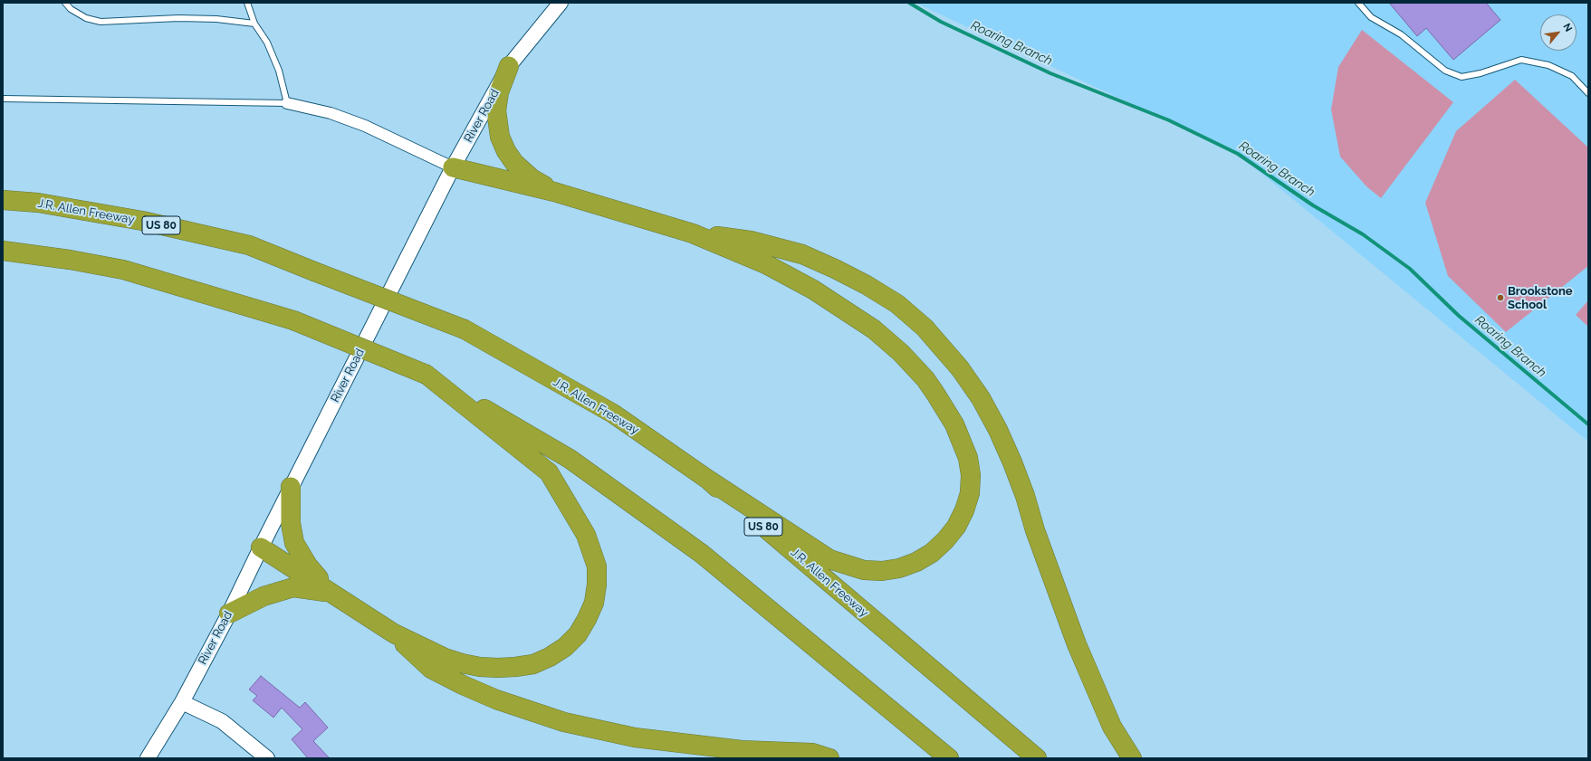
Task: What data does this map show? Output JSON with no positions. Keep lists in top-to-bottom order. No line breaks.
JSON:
{"streets":{"highway":["J.R. Allen Freeway","US 80"],"main road":["River Road"]},"water":["Roaring Branch"],"places":["Brookstone School"],"north":"top right"}
